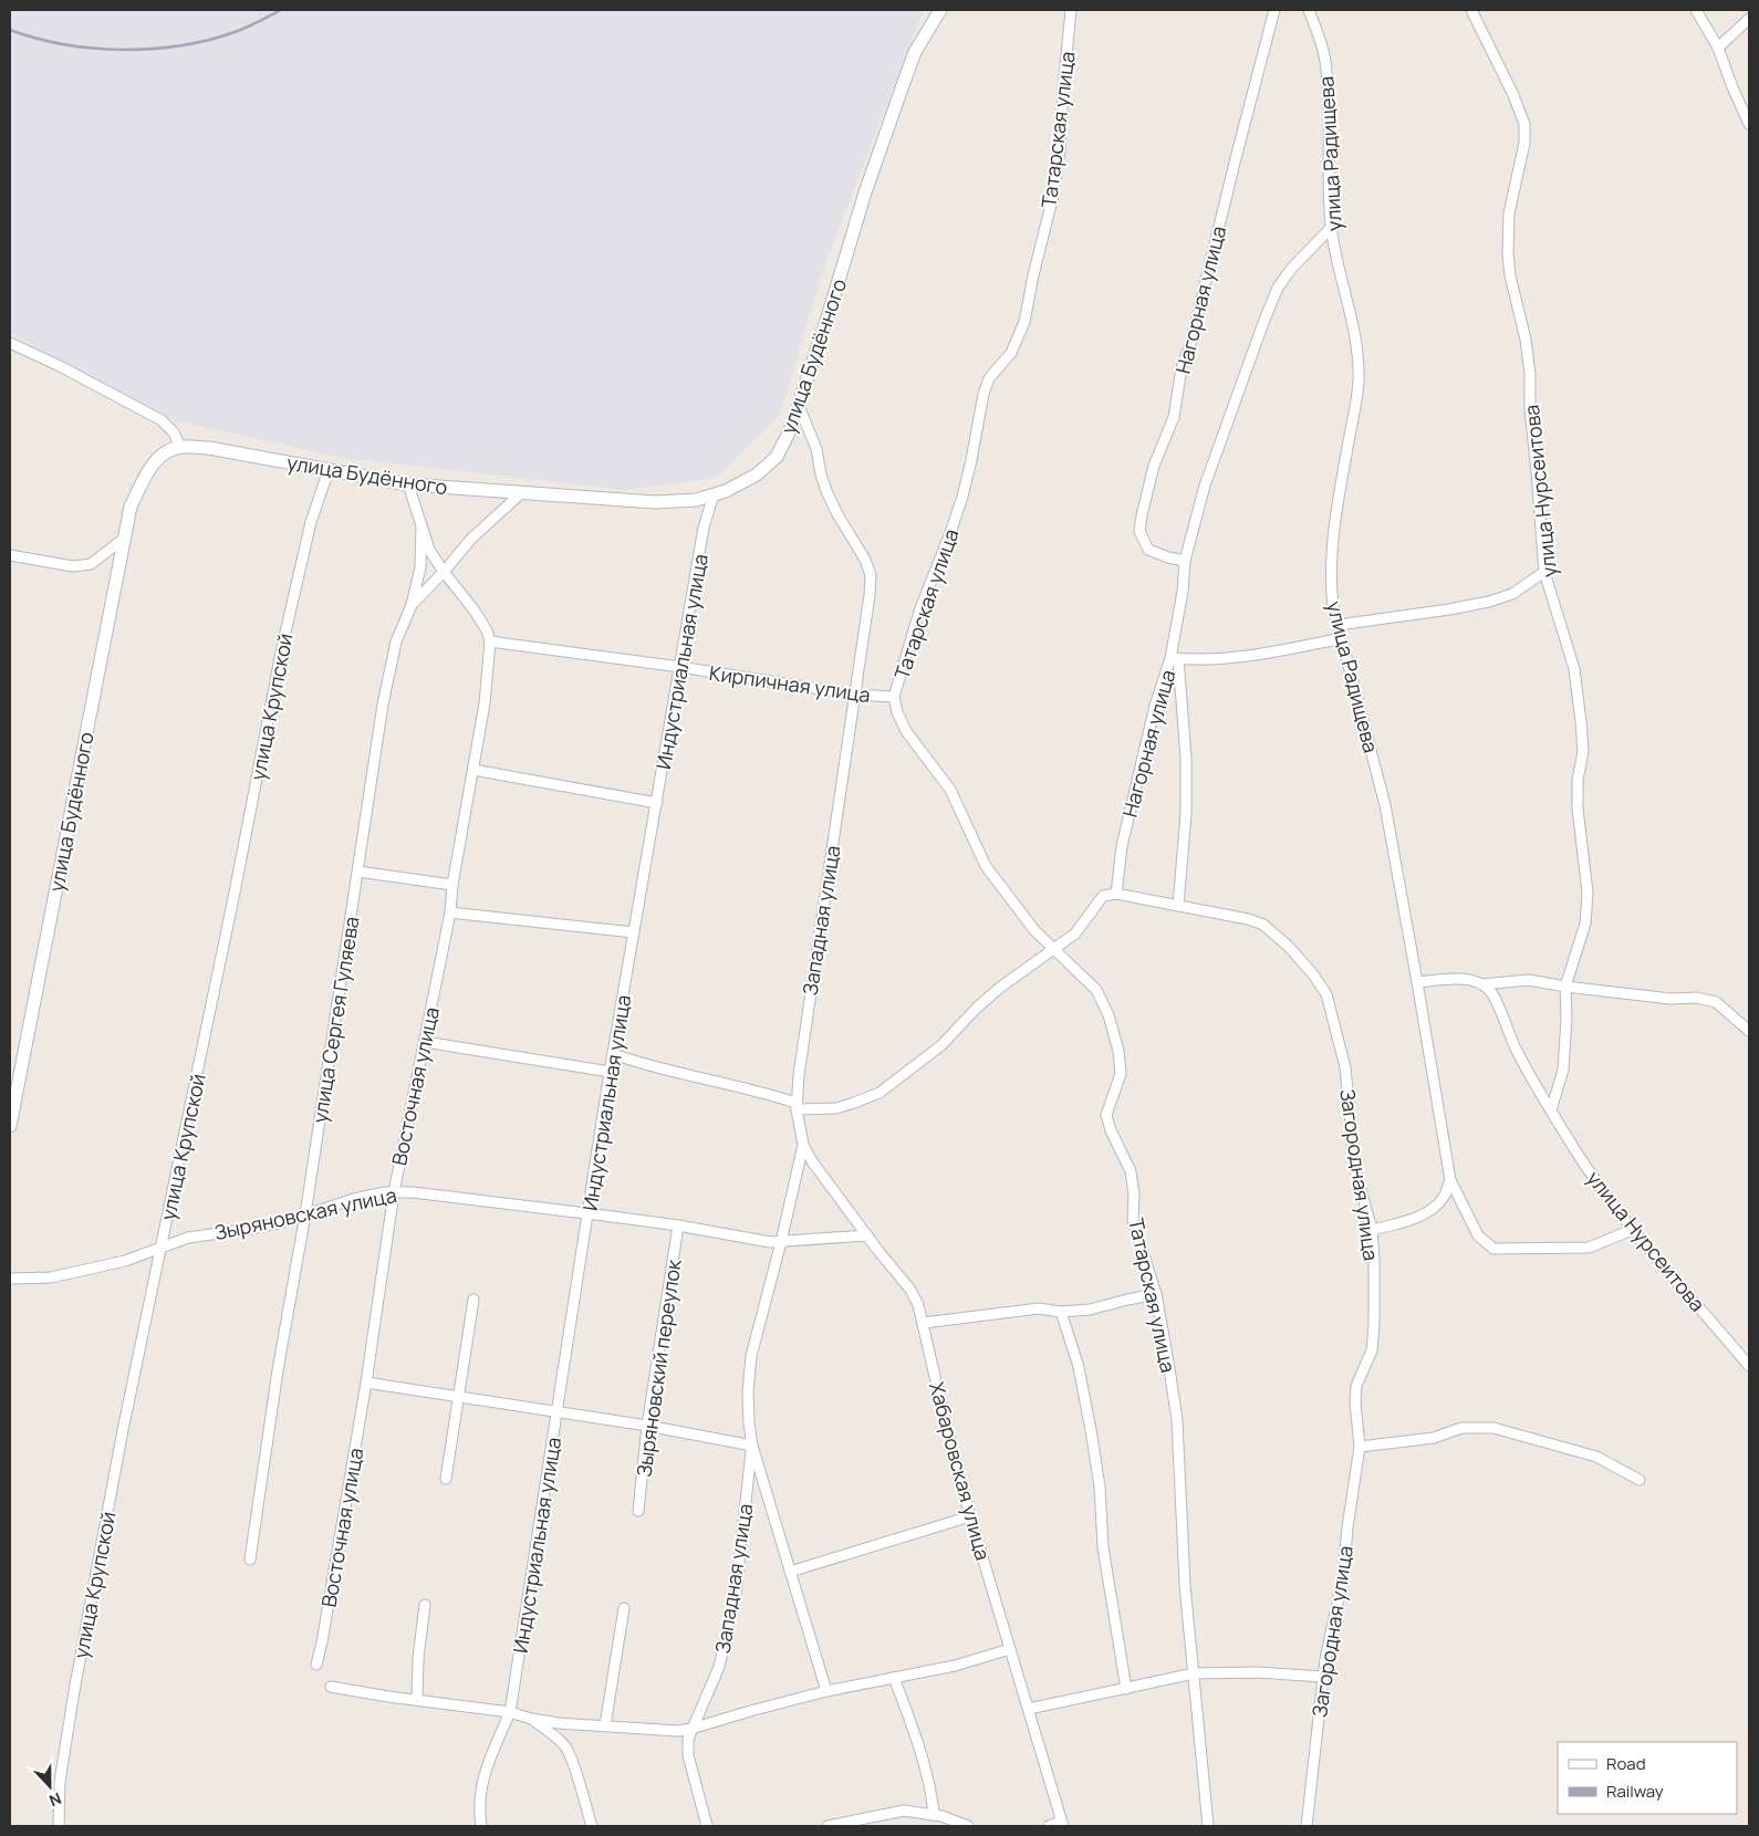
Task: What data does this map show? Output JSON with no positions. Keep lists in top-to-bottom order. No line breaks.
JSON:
{"streets":{"street":["Татарская улица","улица Радищева","Нагорная улица","улица Будённого","улица Нурсеитова","Индустриальная улица","Кирпичная улица","улица Крупской","Западная улица","улица Сергея Гуляева","Восточная улица","Загородная улица","Зыряновская улица","Зыряновский переулок","Хабаровская улица"]},"crossings":[["Татарская улица","Кирпичная улица"],["улица Радищева","Нагорная улица"],["улица Радищева","улица Нурсеитова"],["Нагорная улица","Загородная улица"],["улица Будённого","Индустриальная улица"],["улица Будённого","улица Крупской"],["улица Будённого","Западная улица"],["улица Будённого","улица Сергея Гуляева"],["Индустриальная улица","Кирпичная улица"],["Индустриальная улица","Зыряновская улица"],["Кирпичная улица","Западная улица"],["Кирпичная улица","Восточная улица"],["улица Крупской","Зыряновская улица"],["Западная улица","Зыряновская улица"],["Западная улица","Хабаровская улица"],["улица Сергея Гуляева","Зыряновская улица"],["Восточная улица","Зыряновская улица"],["Зыряновская улица","Зыряновский переулок"],["Зыряновская улица","Хабаровская улица"]],"legend":["Road","Railway"],"north":"bottom"}
